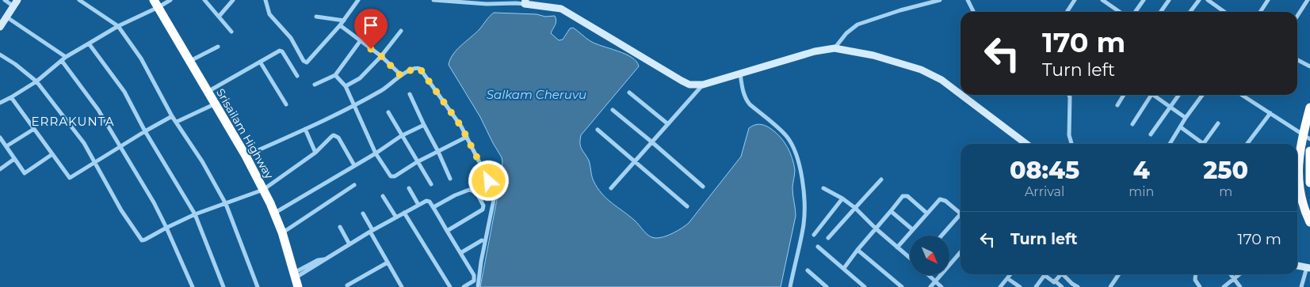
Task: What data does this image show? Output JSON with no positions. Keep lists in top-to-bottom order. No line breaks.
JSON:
{"streets":{"highway":["Srisailam Highway"]},"districts":["ERRAKUNTA"],"water":["Salkam Cheruvu"],"north":"bottom right","page":{"turn":["170 m","Turn left"],"eta":["08:45","Arrival","4","min","250","m"],"list":[{"name":"Turn left","value":"170 m"}]}}
